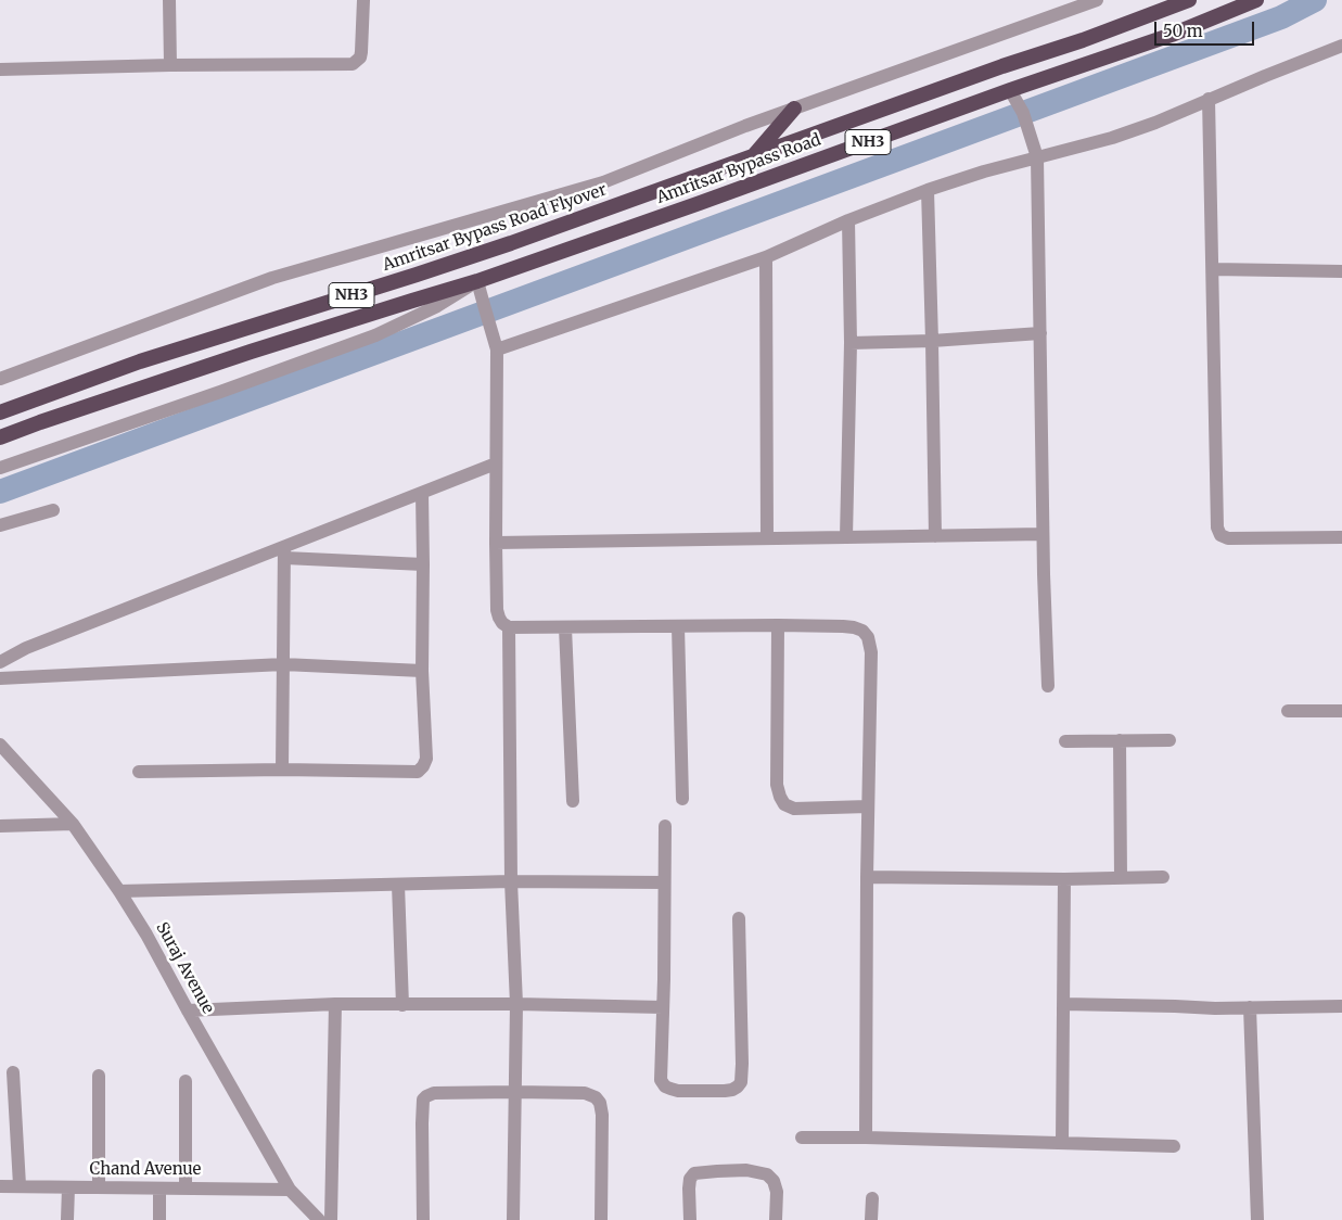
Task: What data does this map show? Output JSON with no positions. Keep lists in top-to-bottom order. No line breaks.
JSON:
{"streets":{"highway":["NH3","Amritsar Bypass Road","Amritsar Bypass Road Flyover"],"street":["Suraj Avenue","Chand Avenue"]},"crossings":[["NH3","Amritsar Bypass Road"],["Amritsar Bypass Road","Amritsar Bypass Road Flyover"],["Suraj Avenue","Chand Avenue"]],"scale_bar":"50 m"}
